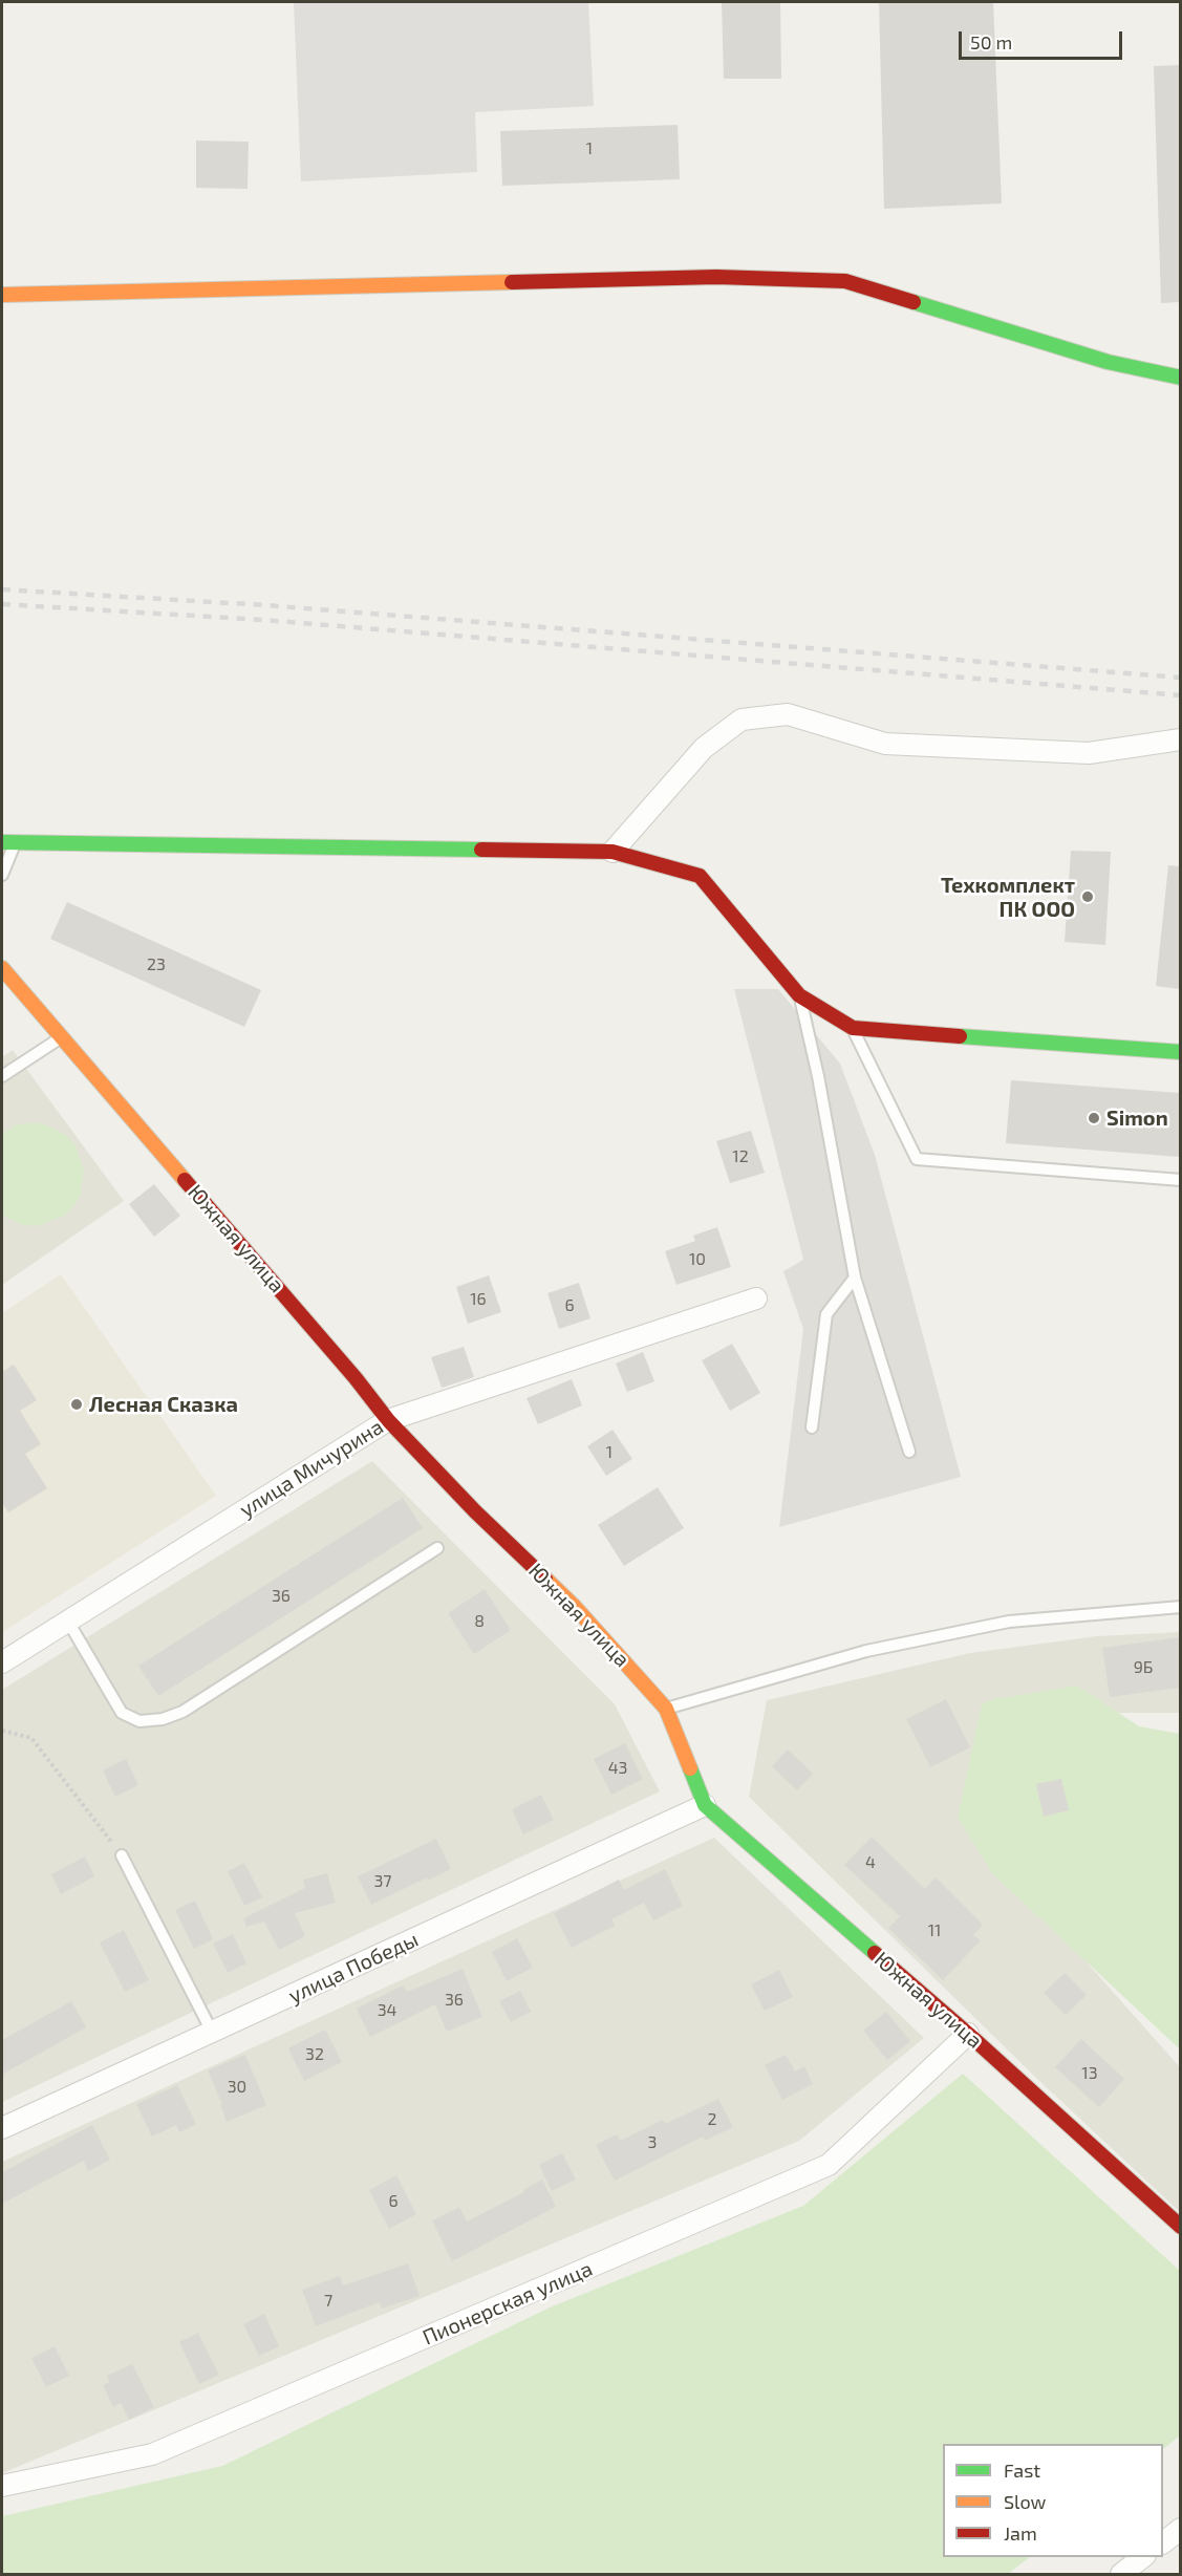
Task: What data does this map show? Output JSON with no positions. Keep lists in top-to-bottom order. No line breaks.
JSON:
{"streets":{"street":["Южная улица","улица Мичурина","улица Победы","Пионерская улица"]},"crossings":[["Южная улица","улица Мичурина"],["Южная улица","улица Победы"],["Южная улица","Пионерская улица"]],"places":["Техкомплект ПК ООО","Simon","Лесная Сказка"],"house_numbers":["1","23","12","10","16","6","1","36","8","9Б","43","4","37","11","36","34","32","13","30","2","3","6","7"],"legend":["Fast","Slow","Jam"],"scale_bar":"50 m"}
